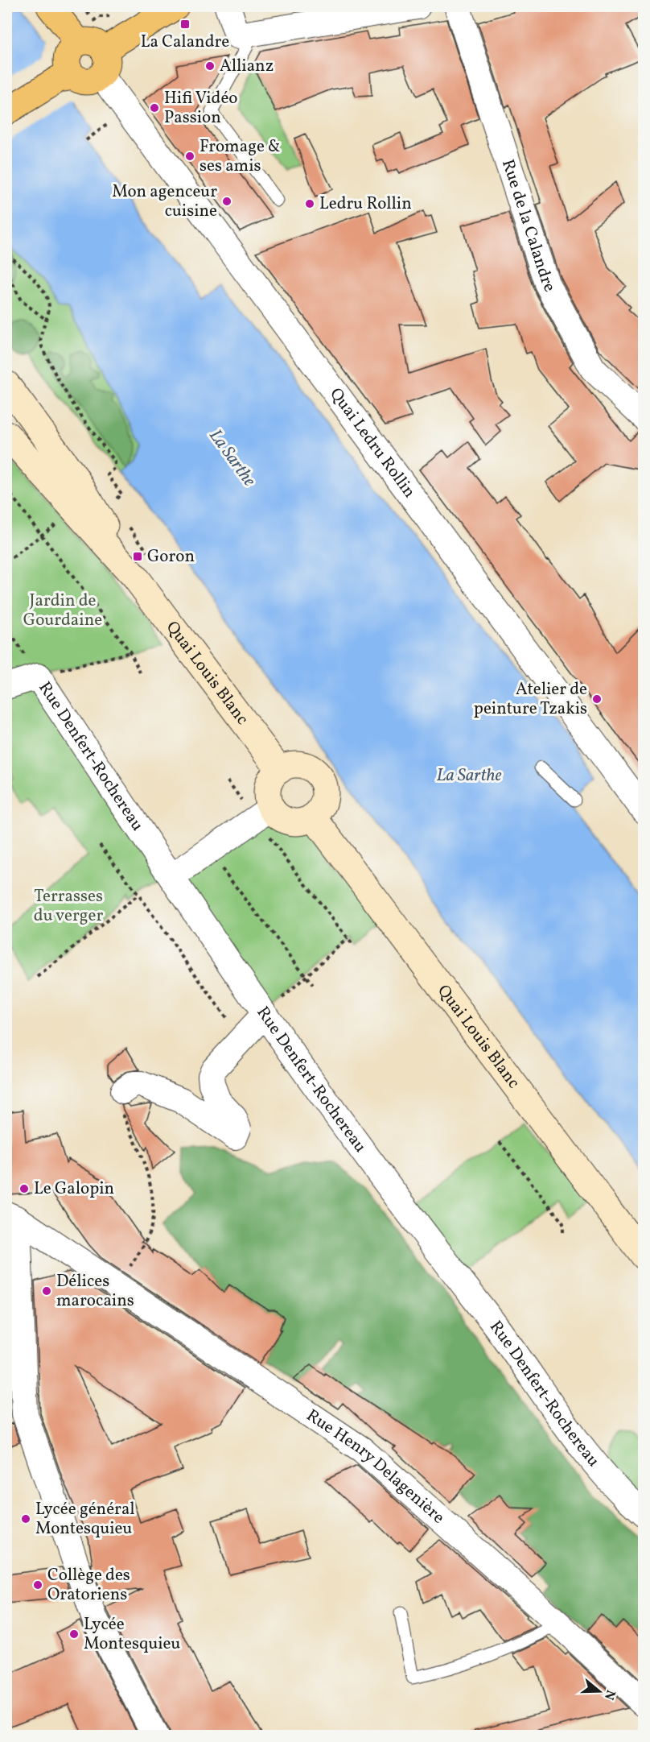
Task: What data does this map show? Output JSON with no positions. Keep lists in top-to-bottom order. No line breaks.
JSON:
{"streets":{"main road":["Quai Louis Blanc"],"street":["Rue de la Calandre","Quai Ledru Rollin","Rue Denfert-Rochereau","Rue Henry Delagenière"]},"water":["La Sarthe"],"parks":["Jardin de Gourdaine","Terrasses du verger"],"places":{"transit":["La Calandre","Goron"],"other":["Allianz","Hifi Vidéo Passion","Fromage & ses amis","Mon agenceur cuisine","Ledru Rollin","Atelier de peinture Tzakis","Le Galopin","Délices marocains","Lycée général Montesquieu","Collège des Oratoriens","Lycée Montesquieu"]},"north":"right"}
